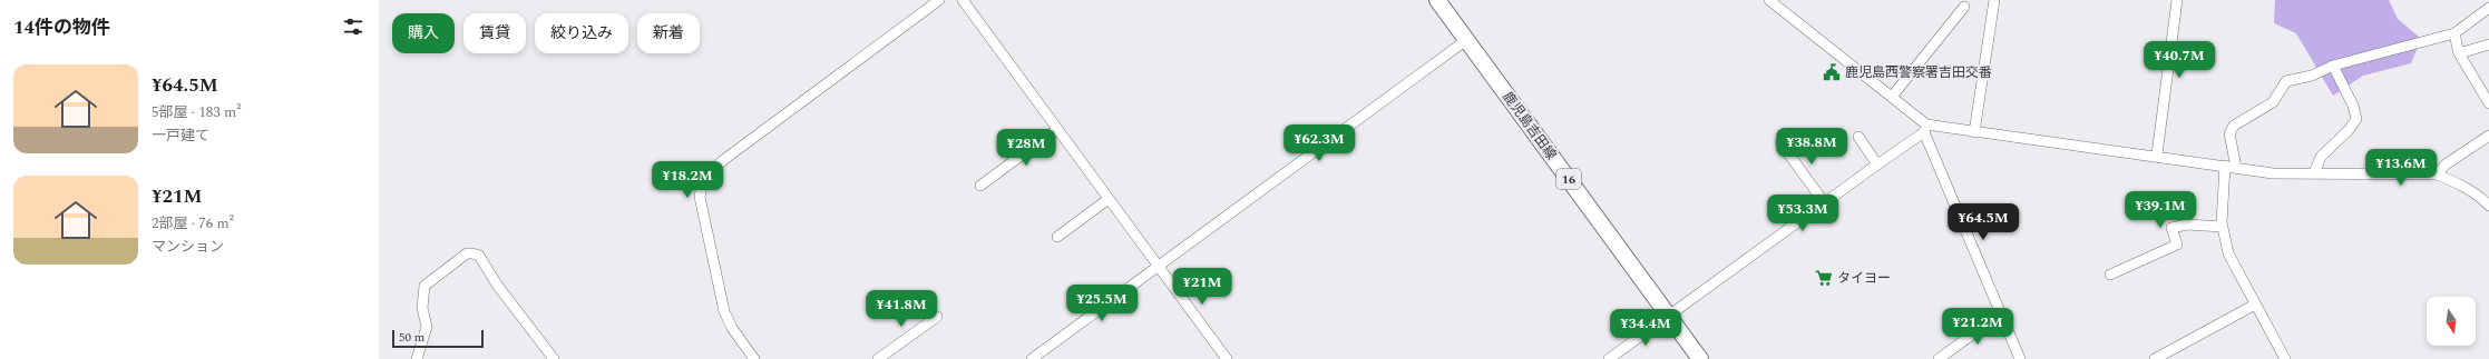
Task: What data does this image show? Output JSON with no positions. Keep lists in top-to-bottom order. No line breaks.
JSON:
{"streets":{"main road":["鹿児島吉田線","16"]},"places":{"public building":["鹿児島西警察署吉田交番"],"supermarket":["タイヨー"]},"scale_bar":"50 m","north":"bottom","page":{"heading":"14件の物件","chip":["購入","賃貸","絞り込み","新着"],"price":["¥40.7M","¥62.3M","¥38.8M","¥28M","¥13.6M","¥18.2M","¥39.1M","¥53.3M","¥64.5M","¥21M","¥25.5M","¥41.8M","¥21.2M","¥34.4M"],"list":[{"name":"¥64.5M","note":"5部屋 · 183 m² · 一戸建て"},{"name":"¥21M","note":"2部屋 · 76 m² · マンション"}],"scale":"50 m"}}
